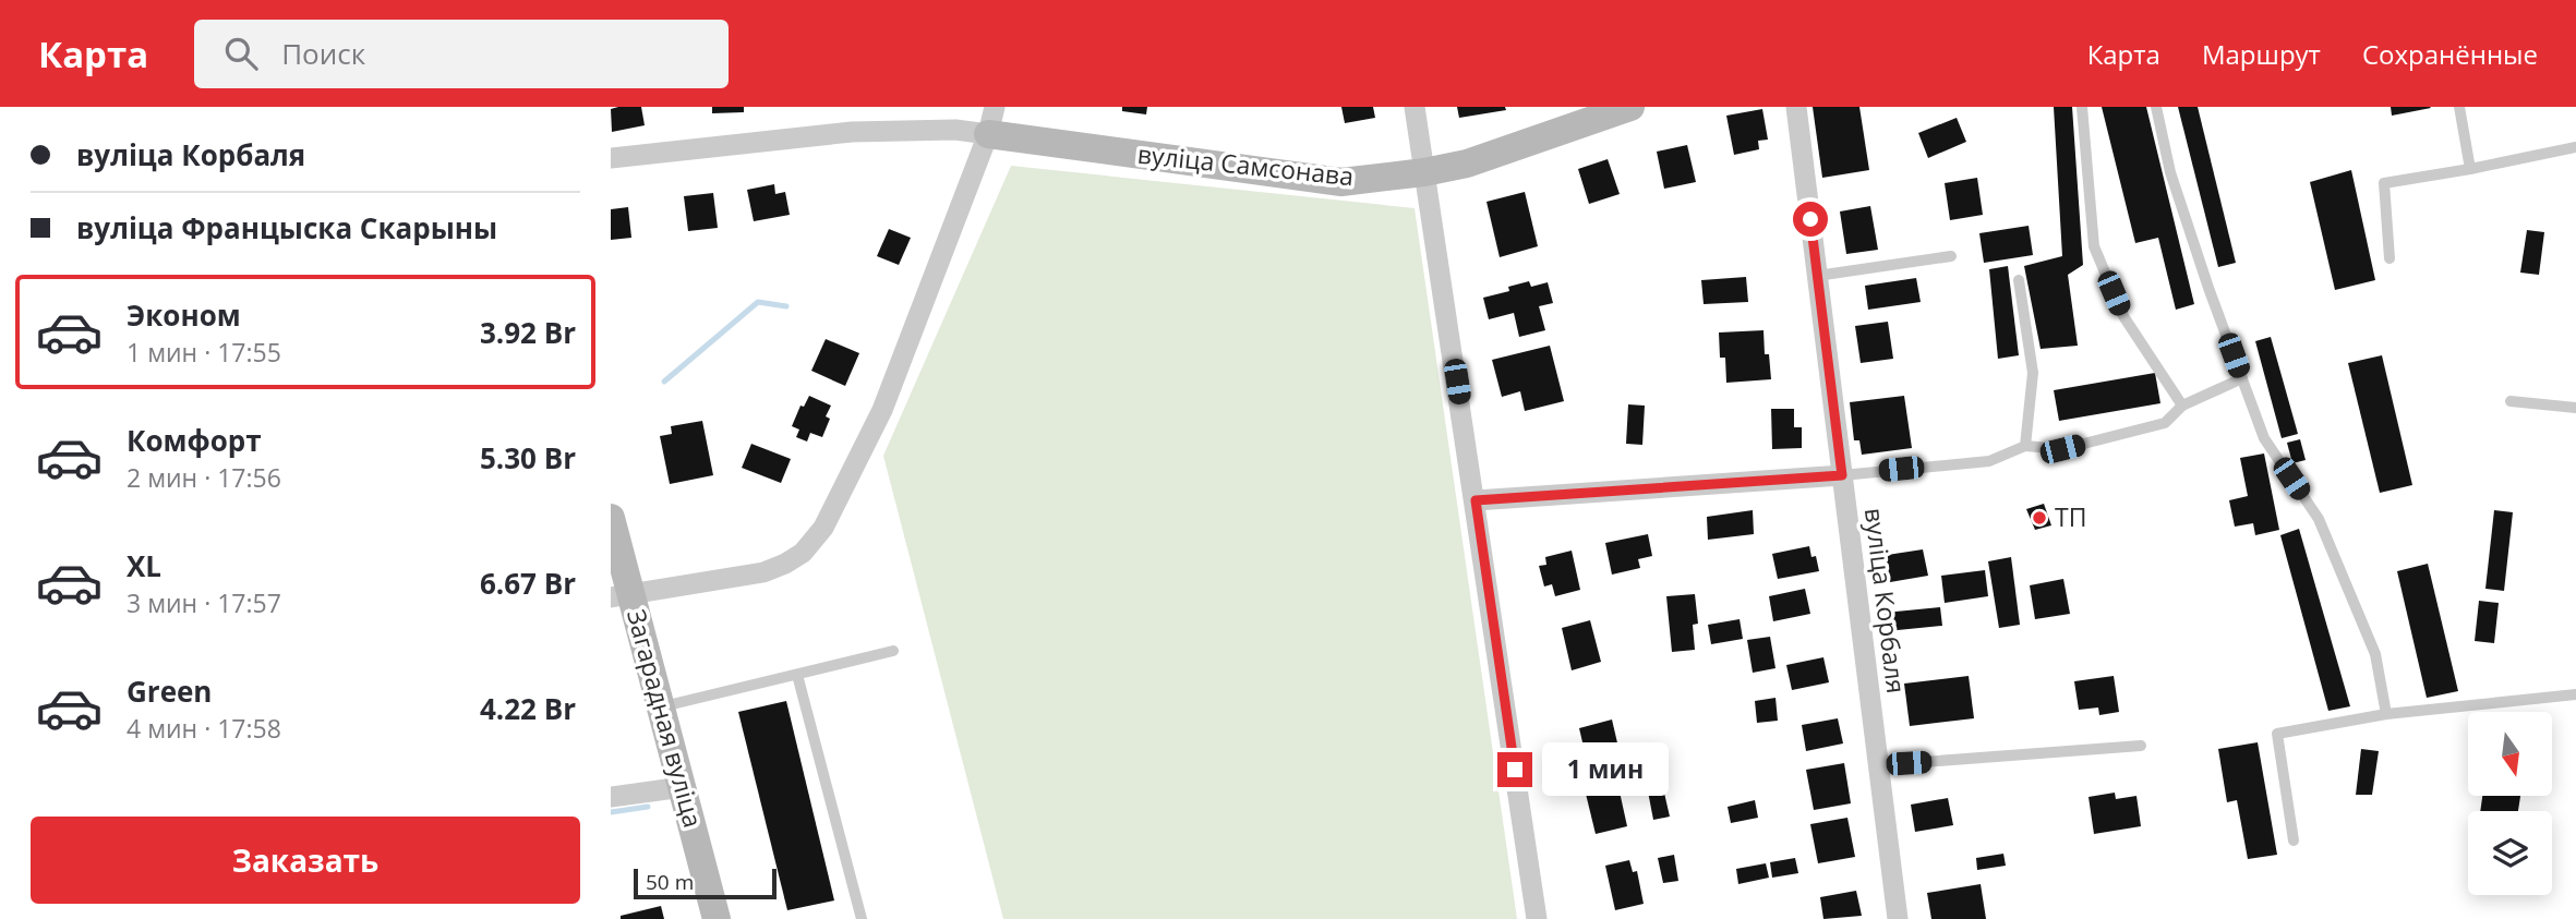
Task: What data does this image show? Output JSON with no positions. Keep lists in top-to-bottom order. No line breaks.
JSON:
{"streets":{"street":["вуліца Самсонава","вуліца Корбаля","Загарадная вуліца"]},"places":["ТП"],"scale_bar":"50 m","north":"bottom","page":{"header":"Карта","search":"Поиск","nav":["Карта","Маршрут","Сохранённые"],"banner":["вуліца Корбаля","вуліца Францыска Скарыны"],"list":[{"name":"Эконом","note":"1 мин · 17:55","value":"3.92 Br"},{"name":"Комфорт","note":"2 мин · 17:56","value":"5.30 Br"},{"name":"XL","note":"3 мин · 17:57","value":"6.67 Br"},{"name":"Green","note":"4 мин · 17:58","value":"4.22 Br"}],"bubble":"1 мин","buttons":"Заказать","scale":"50 m"}}
